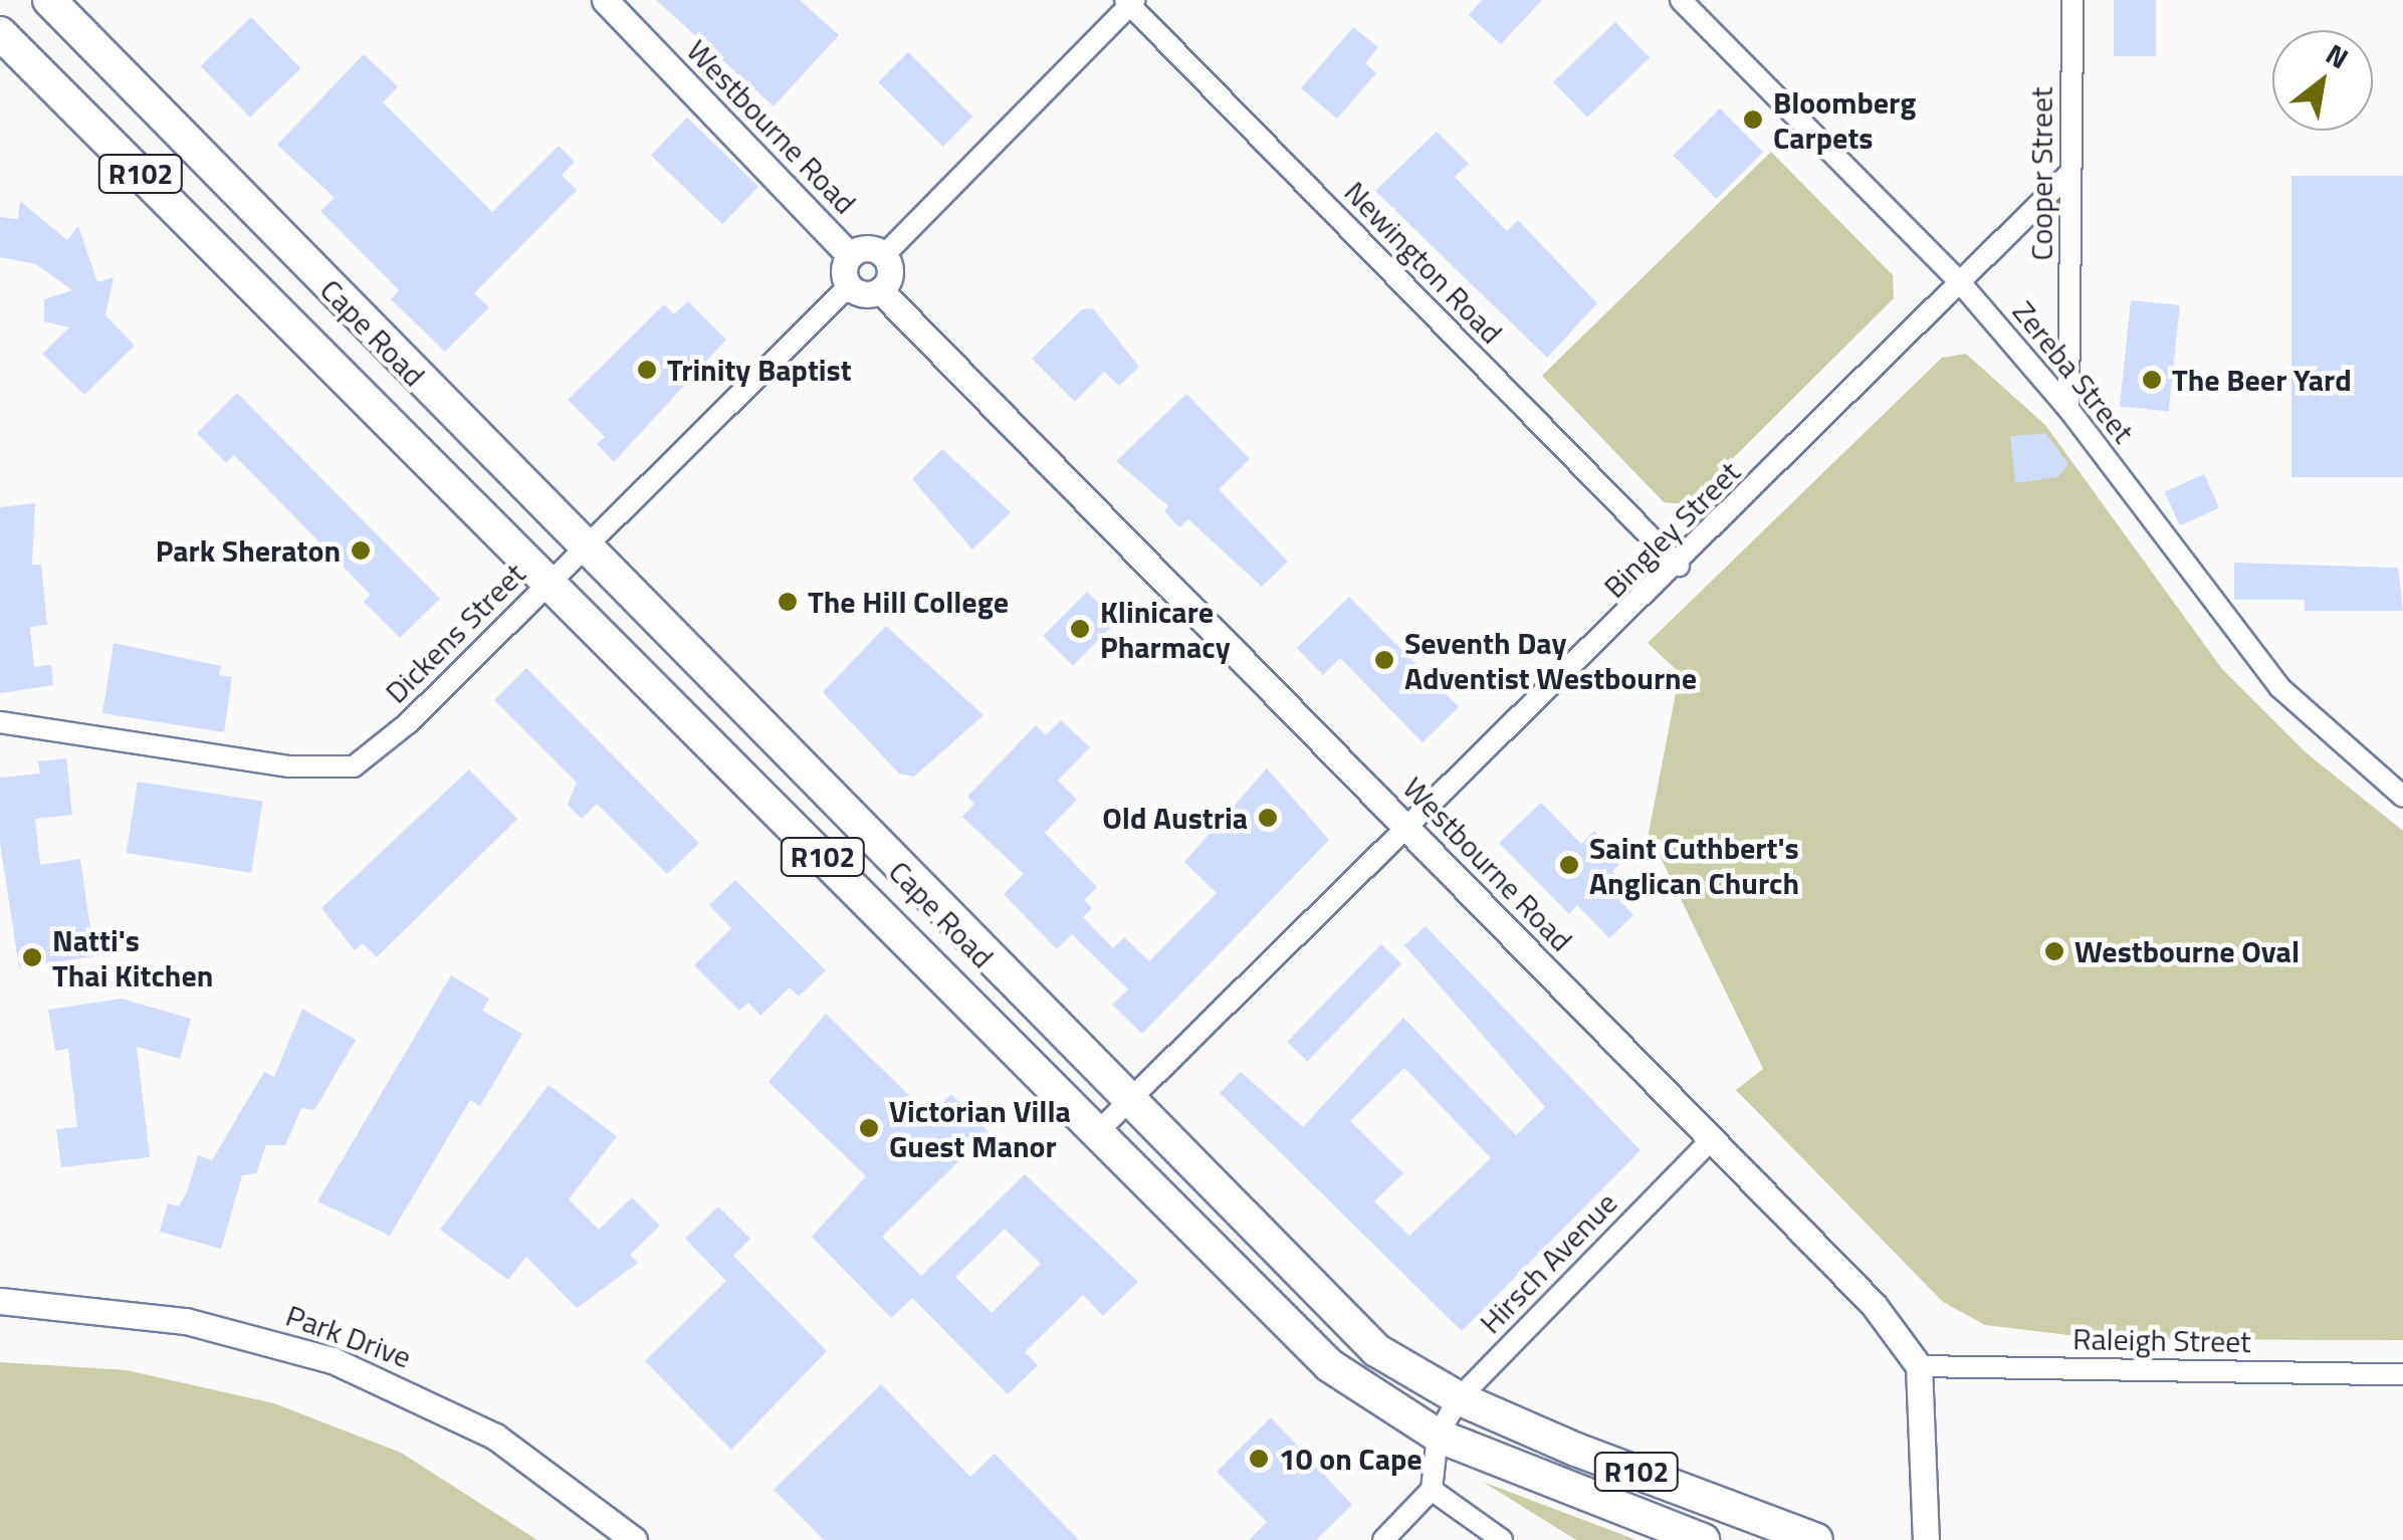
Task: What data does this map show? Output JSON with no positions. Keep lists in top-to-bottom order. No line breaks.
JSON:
{"streets":{"main road":["R102","Cape Road"],"street":["Westbourne Road","Cooper Street","Newington Road","Zereba Street","Bingley Street","Dickens Street","Hirsch Avenue","Park Drive","Raleigh Street"]},"crossings":[["Westbourne Road","Bingley Street"],["Westbourne Road","Dickens Street"],["Westbourne Road","Hirsch Avenue"],["Westbourne Road","Raleigh Street"],["Cooper Street","Zereba Street"],["Cooper Street","Bingley Street"],["Newington Road","Bingley Street"],["Cape Road","Bingley Street"],["Cape Road","Dickens Street"],["Cape Road","Hirsch Avenue"],["Zereba Street","Bingley Street"]],"places":["Bloomberg Carpets","Trinity Baptist","The Beer Yard","Park Sheraton","The Hill College","Klinicare Pharmacy","Seventh Day Adventist Westbourne","Old Austria","Saint Cuthbert's Anglican Church","Westbourne Oval","Natti's Thai Kitchen","Victorian Villa Guest Manor","10 on Cape"],"north":"top right"}
